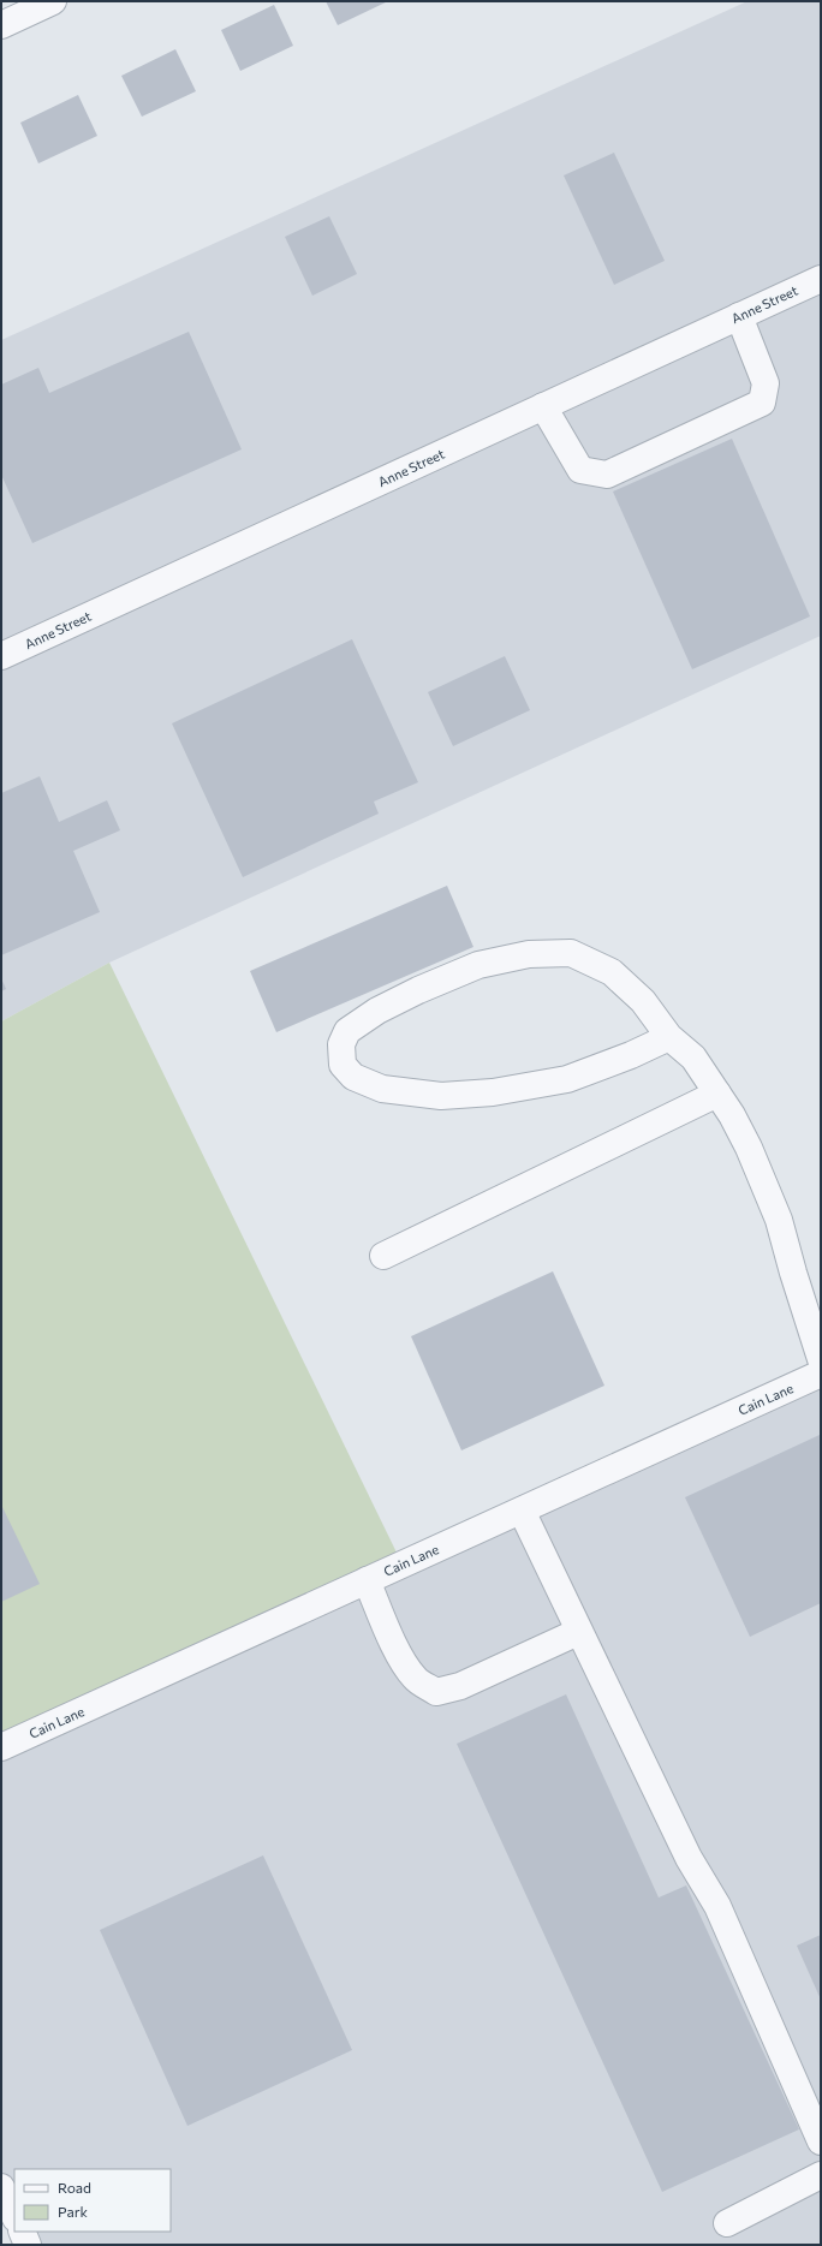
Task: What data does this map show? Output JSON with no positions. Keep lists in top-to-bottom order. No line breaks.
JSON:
{"streets":{"street":["Anne Street","Cain Lane"]},"legend":["Road","Park"]}
